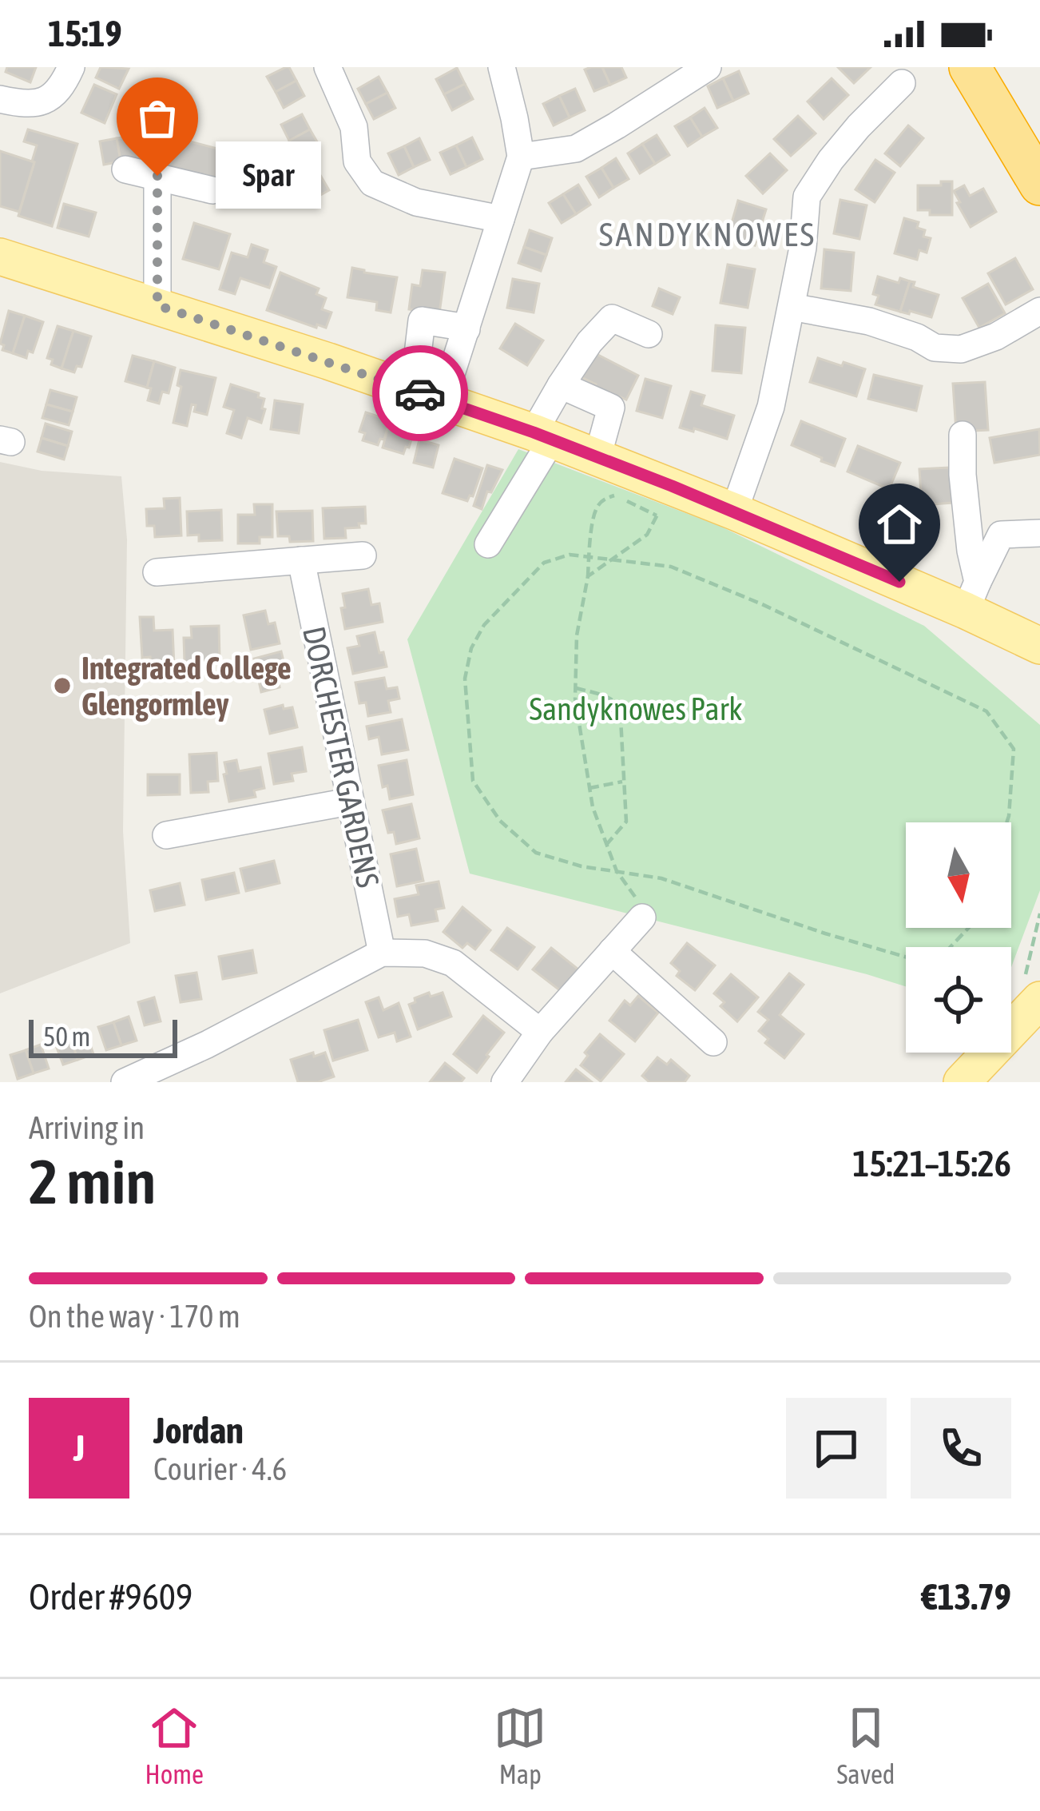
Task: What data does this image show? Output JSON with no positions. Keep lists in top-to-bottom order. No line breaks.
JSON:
{"streets":{"street":["DORCHESTER GARDENS"]},"districts":["SANDYKNOWES"],"parks":["Sandyknowes Park"],"places":["Spar","Integrated College Glengormley"],"scale_bar":"50 m","north":"bottom","page":{"status":"15:19","bubble":"Spar","scale":"50 m","heading":["2 min","Arriving in","15:21–15:26"],"panel":["Jordan","Courier · 4.6","Order #9609","€13.79"],"bar":"On the way · 170 m","round":"J","tabs":["Home","Map","Saved"]}}
